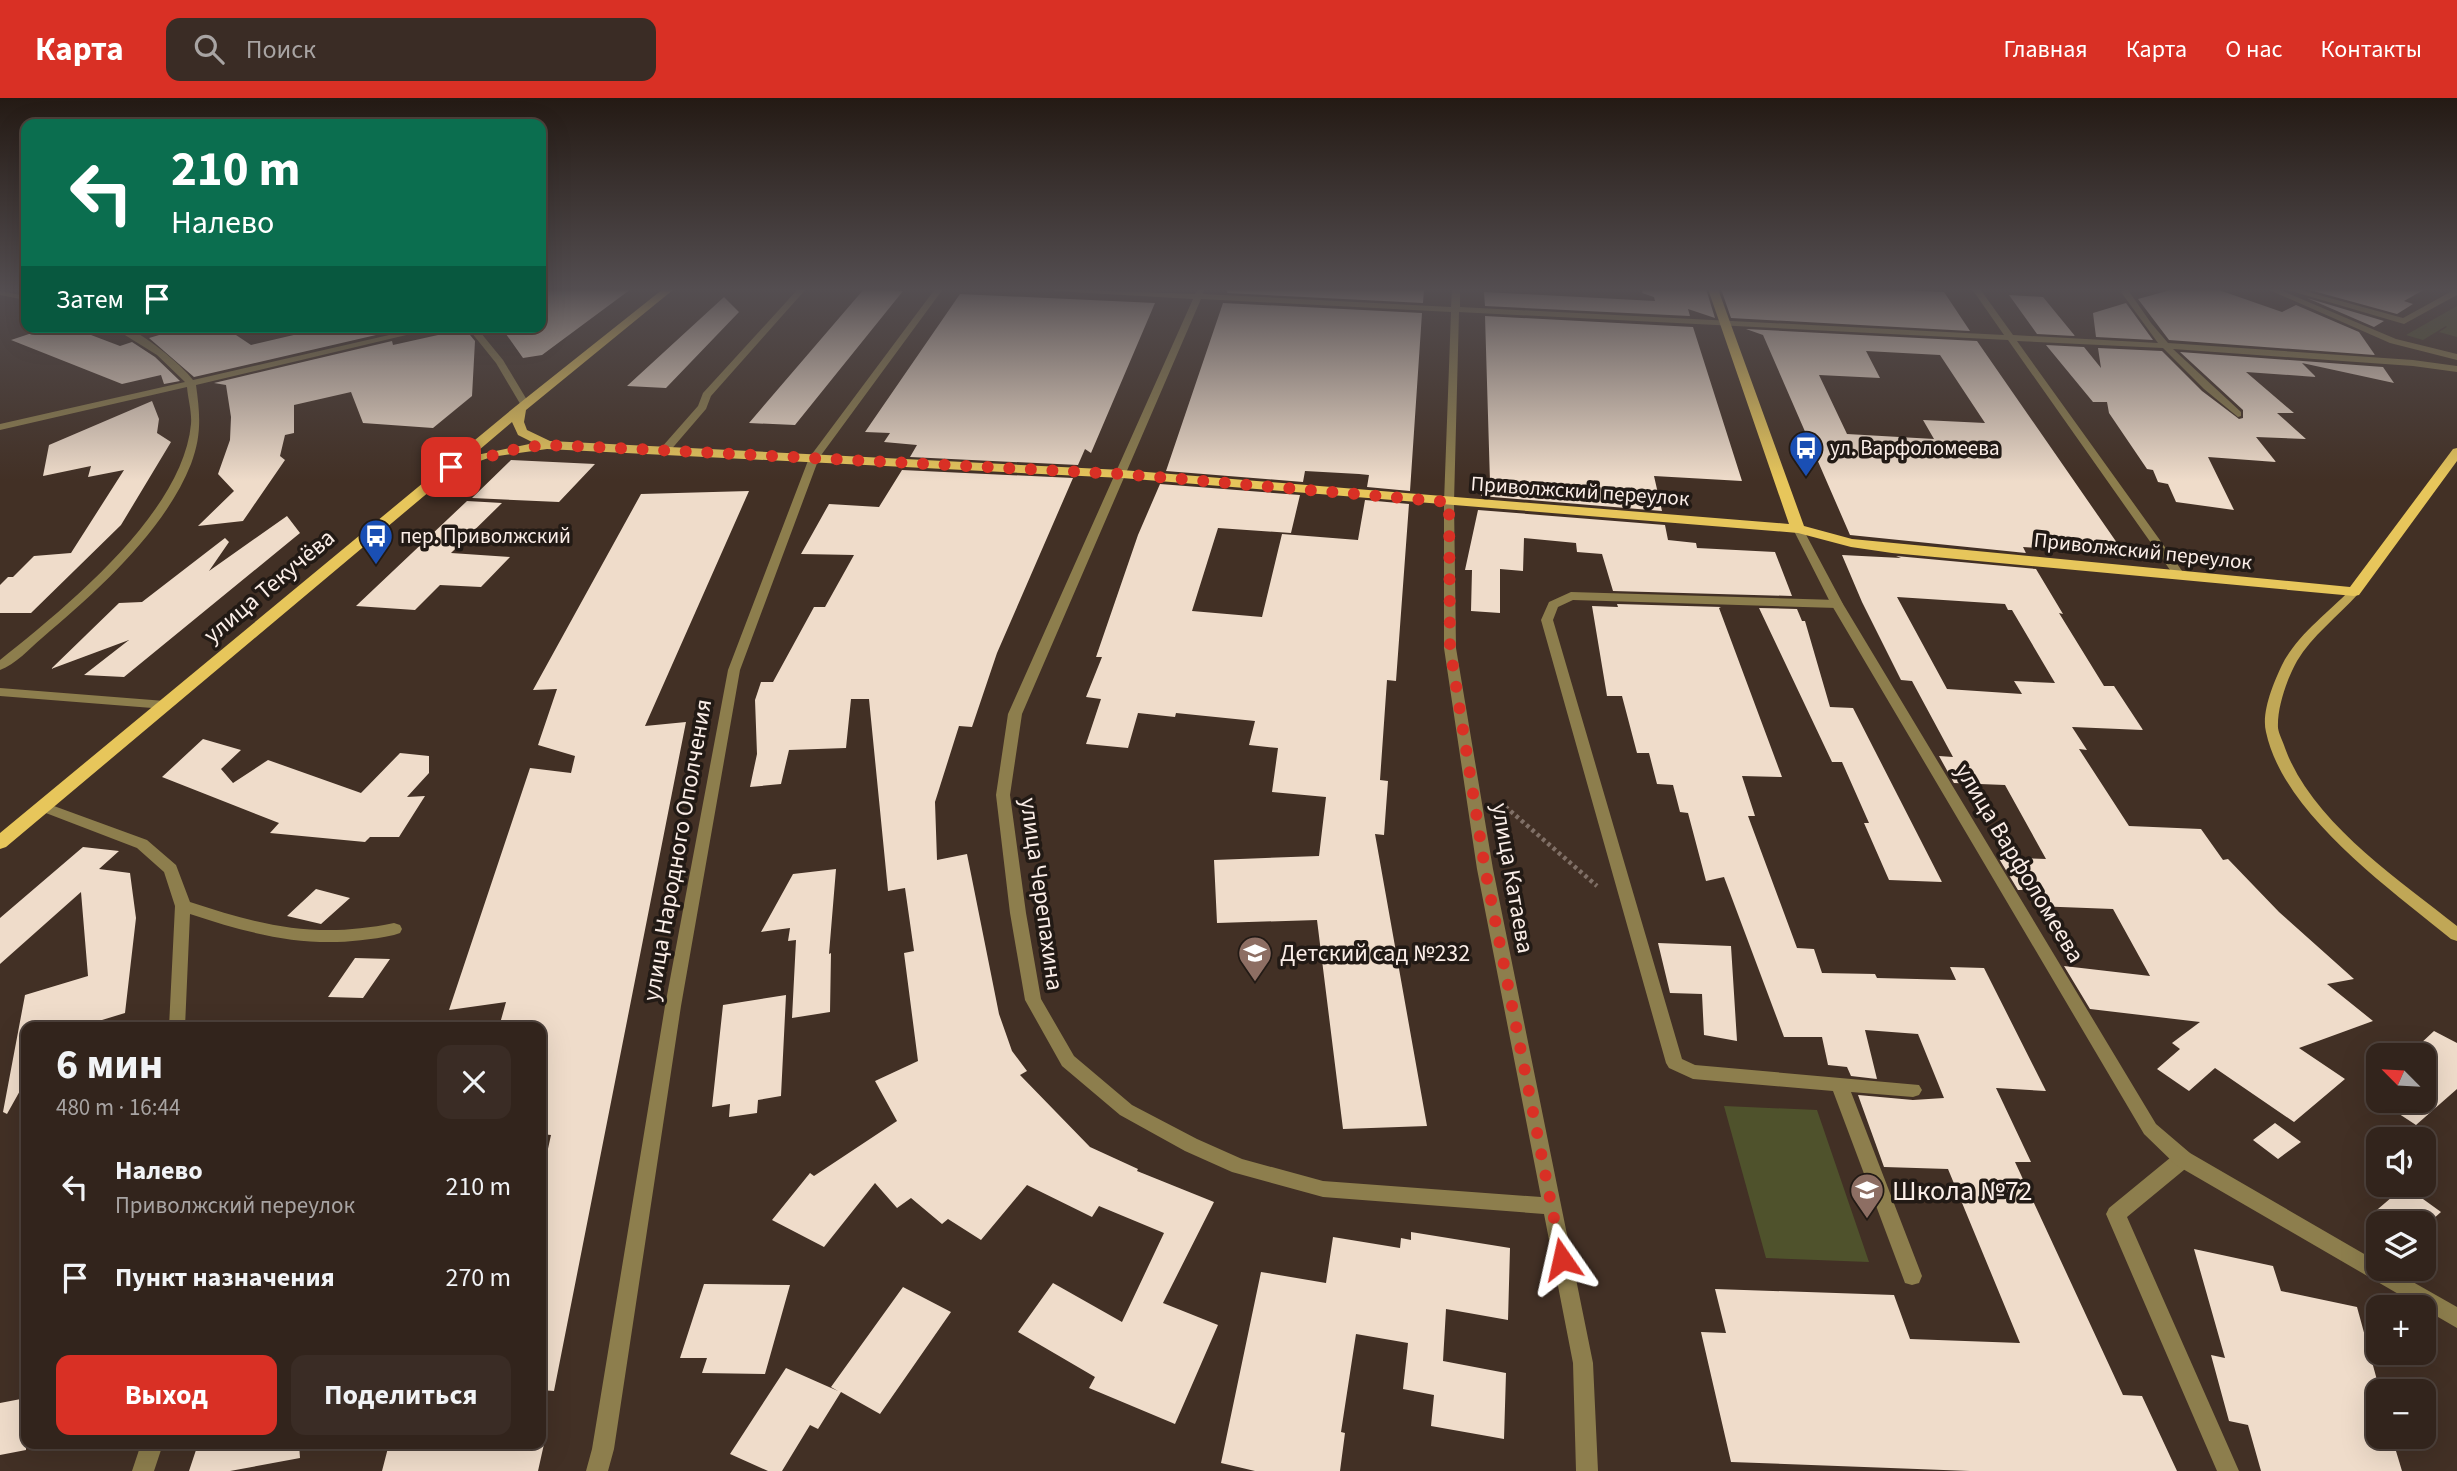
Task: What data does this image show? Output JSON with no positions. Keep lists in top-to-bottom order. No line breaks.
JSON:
{"streets":{"main road":["Приволжский переулок","улица Текучёва","улица Варфоломеева"],"street":["улица Народного Ополчения","улица Катаева","улица Черепахина"]},"crossings":[["Приволжский переулок","улица Текучёва"],["Приволжский переулок","улица Народного Ополчения"],["Приволжский переулок","улица Варфоломеева"],["Приволжский переулок","улица Катаева"],["Приволжский переулок","улица Черепахина"],["улица Катаева","улица Черепахина"]],"places":{"bus stop":["ул. Варфоломеева","пер. Приволжский"],"school or university":["Детский сад №232","Школа №72"]},"north":"top left","page":{"header":"Карта","search":"Поиск","nav":["Главная","Карта","О нас","Контакты"],"turn":["210 m","Налево"],"then":"Затем","heading":["6 мин","480 m · 16:44"],"map_buttons":["+","−"],"list":[{"name":"Налево","note":"Приволжский переулок","value":"210 m"},{"name":"Пункт назначения","value":"270 m"}],"buttons":["Выход","Поделиться"]}}
